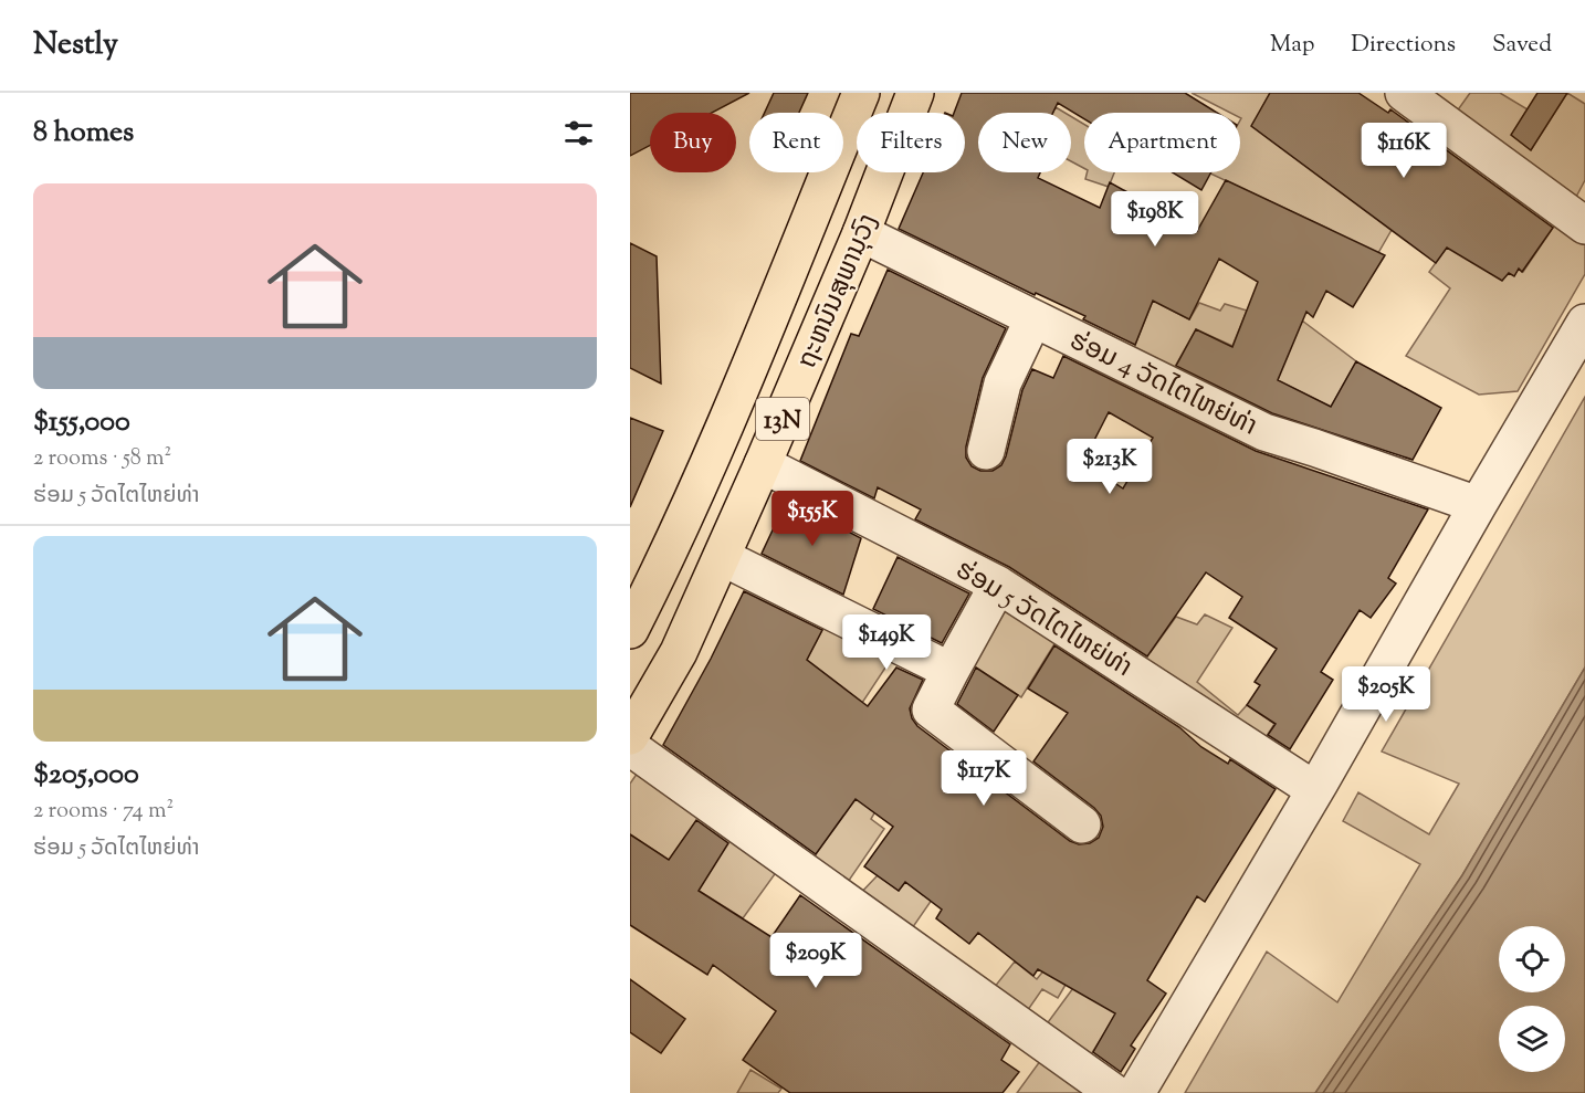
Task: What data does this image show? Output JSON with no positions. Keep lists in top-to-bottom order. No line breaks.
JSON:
{"streets":{"highway":["ຖະຫນົນສຸພານຸວົງ","13N"],"street":["ຮ່ອມ 4 ວັດໄຕໄຫຍ່ທ່າ","ຮ່ອມ 5 ວັດໄຕໄຫຍ່ທ່າ"]},"crossings":[["ຖະຫນົນສຸພານຸວົງ","ຮ່ອມ 4 ວັດໄຕໄຫຍ່ທ່າ"],["ຖະຫນົນສຸພານຸວົງ","ຮ່ອມ 5 ວັດໄຕໄຫຍ່ທ່າ"]],"page":{"header":"Nestly","nav":["Map","Directions","Saved"],"heading":"8 homes","chip":["Buy","Rent","Filters","New","Apartment"],"price":["$116K","$198K","$213K","$155K","$149K","$205K","$117K","$209K"],"list":[{"name":"$155,000","note":"2 rooms · 58 m² · ຮ່ອມ 5 ວັດໄຕໄຫຍ່ທ່າ"},{"name":"$205,000","note":"2 rooms · 74 m² · ຮ່ອມ 5 ວັດໄຕໄຫຍ່ທ່າ"}]}}
